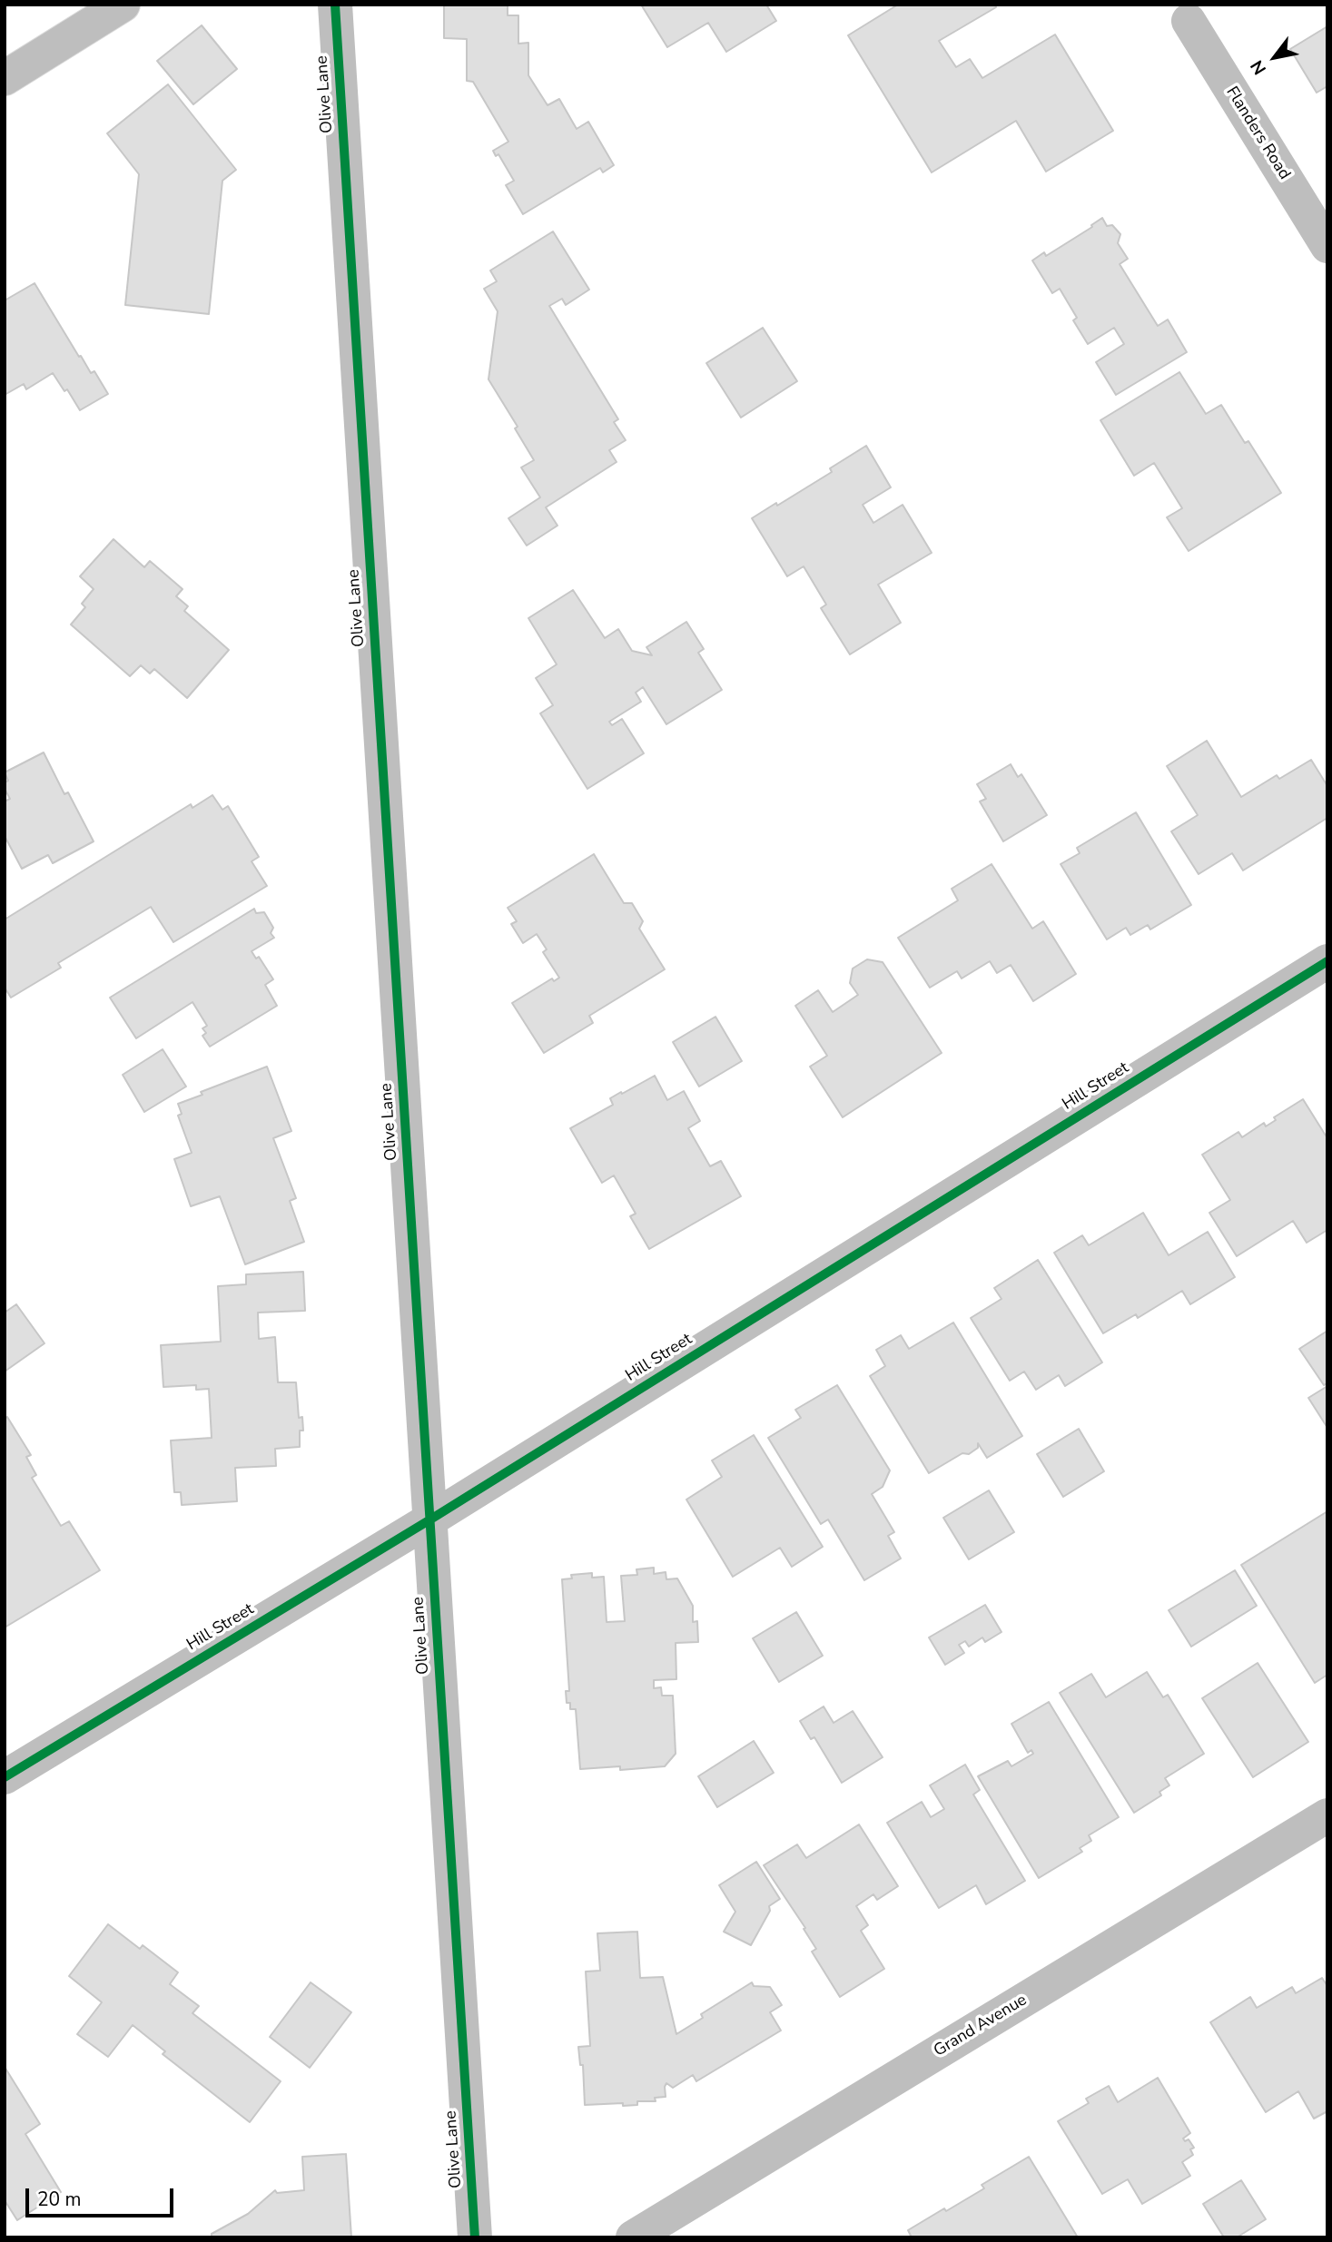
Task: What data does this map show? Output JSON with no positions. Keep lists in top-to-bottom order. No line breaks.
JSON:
{"streets":{"street":["Olive Lane","Flanders Road","Hill Street","Grand Avenue"]},"crossings":[["Olive Lane","Hill Street"]],"scale_bar":"20 m","north":"bottom left"}
